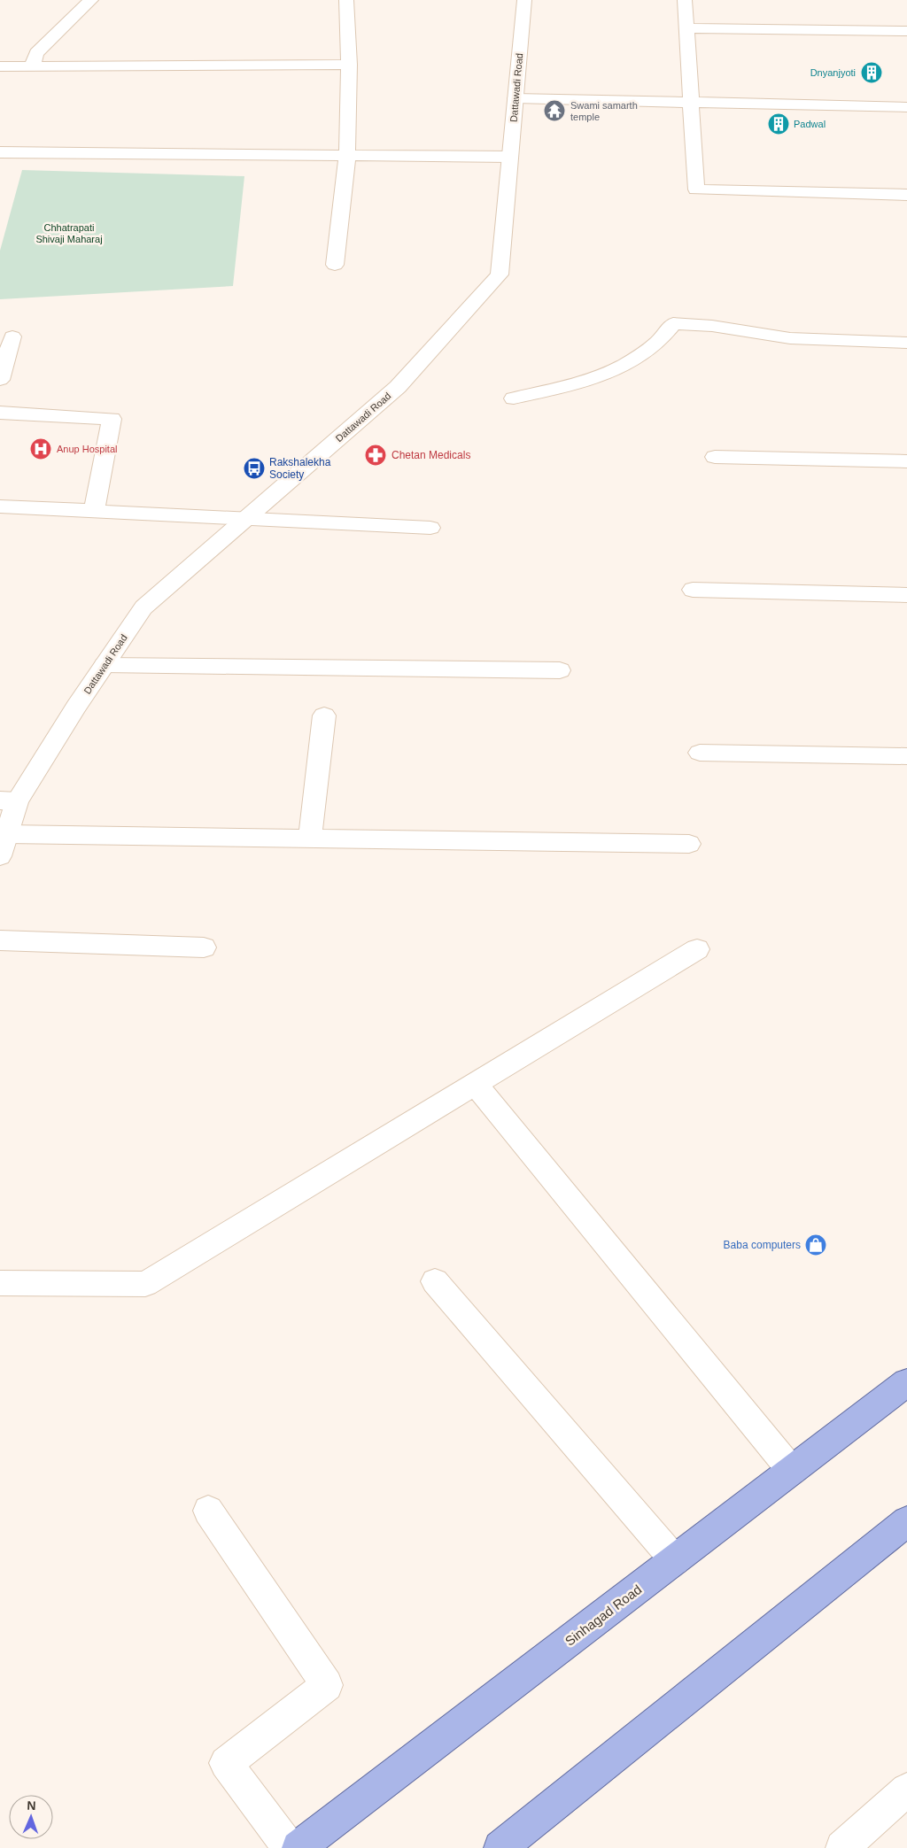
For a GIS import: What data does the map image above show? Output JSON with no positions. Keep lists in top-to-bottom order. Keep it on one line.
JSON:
{"streets":{"main road":["Sinhagad Road"],"street":["Dattawadi Road"]},"parks":["Chhatrapati Shivaji Maharaj"],"places":{"building":["Dnyanjyoti","Padwal"],"temple":["Swami samarth temple"],"hospital":["Anup Hospital"],"pharmacy":["Chetan Medicals"],"bus stop":["Rakshalekha Society"],"shop":["Baba computers"]},"north":"top"}
